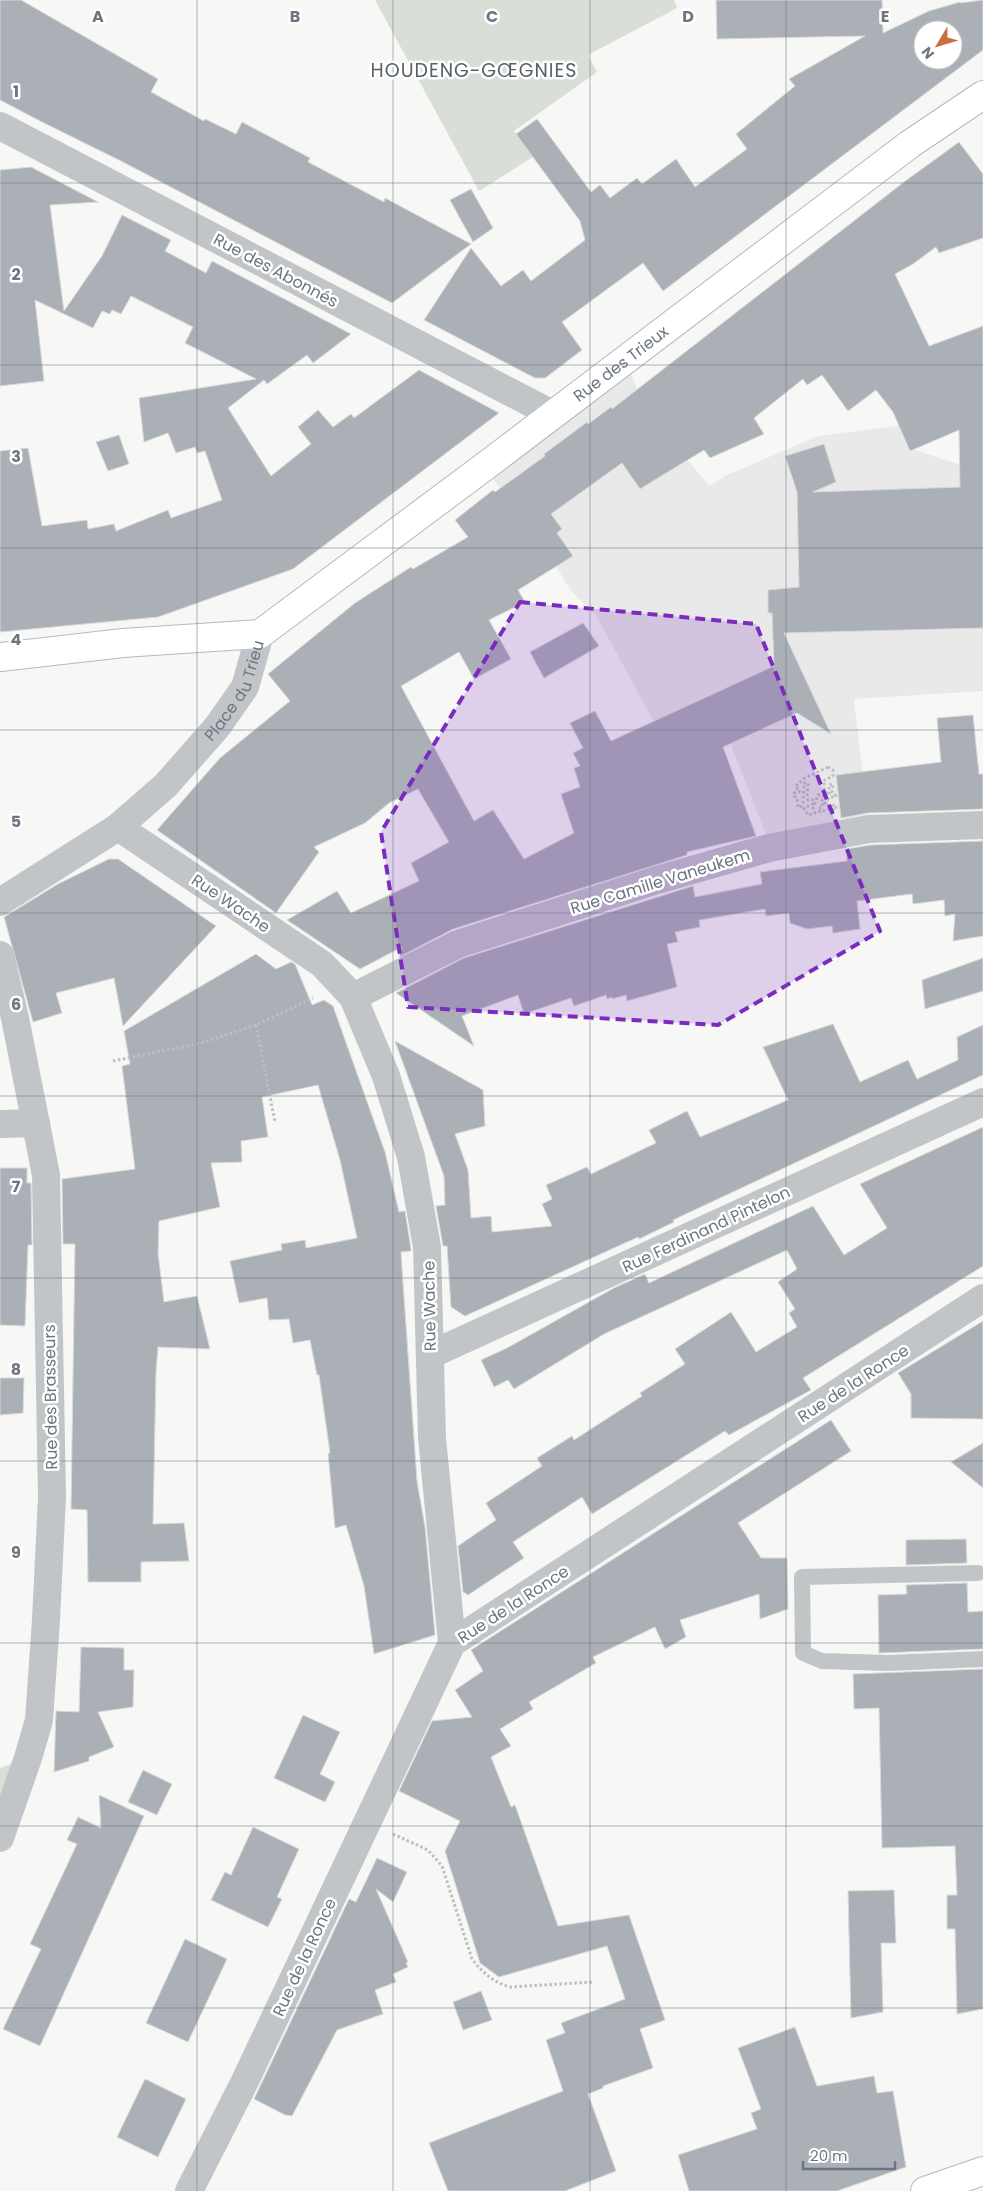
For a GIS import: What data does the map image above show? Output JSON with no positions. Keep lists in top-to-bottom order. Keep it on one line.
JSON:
{"streets":{"street":["Rue des Abonnés","Rue des Trieux","Place du Trieu","Rue Camille Vaneukem","Rue Wache","Rue Ferdinand Pintelon","Rue de la Ronce","Rue des Brasseurs"]},"crossings":[["Rue des Abonnés","Rue des Trieux"],["Rue des Trieux","Place du Trieu"],["Place du Trieu","Rue Wache"],["Rue Camille Vaneukem","Rue Wache"],["Rue Wache","Rue Ferdinand Pintelon"],["Rue Wache","Rue de la Ronce"]],"districts":["HOUDENG-GŒGNIES"],"scale_bar":"20 m","north":"bottom left","grid":{"columns":["A","B","C","D","E"],"rows":["1","2","3","4","5","6","7","8","9"]}}
